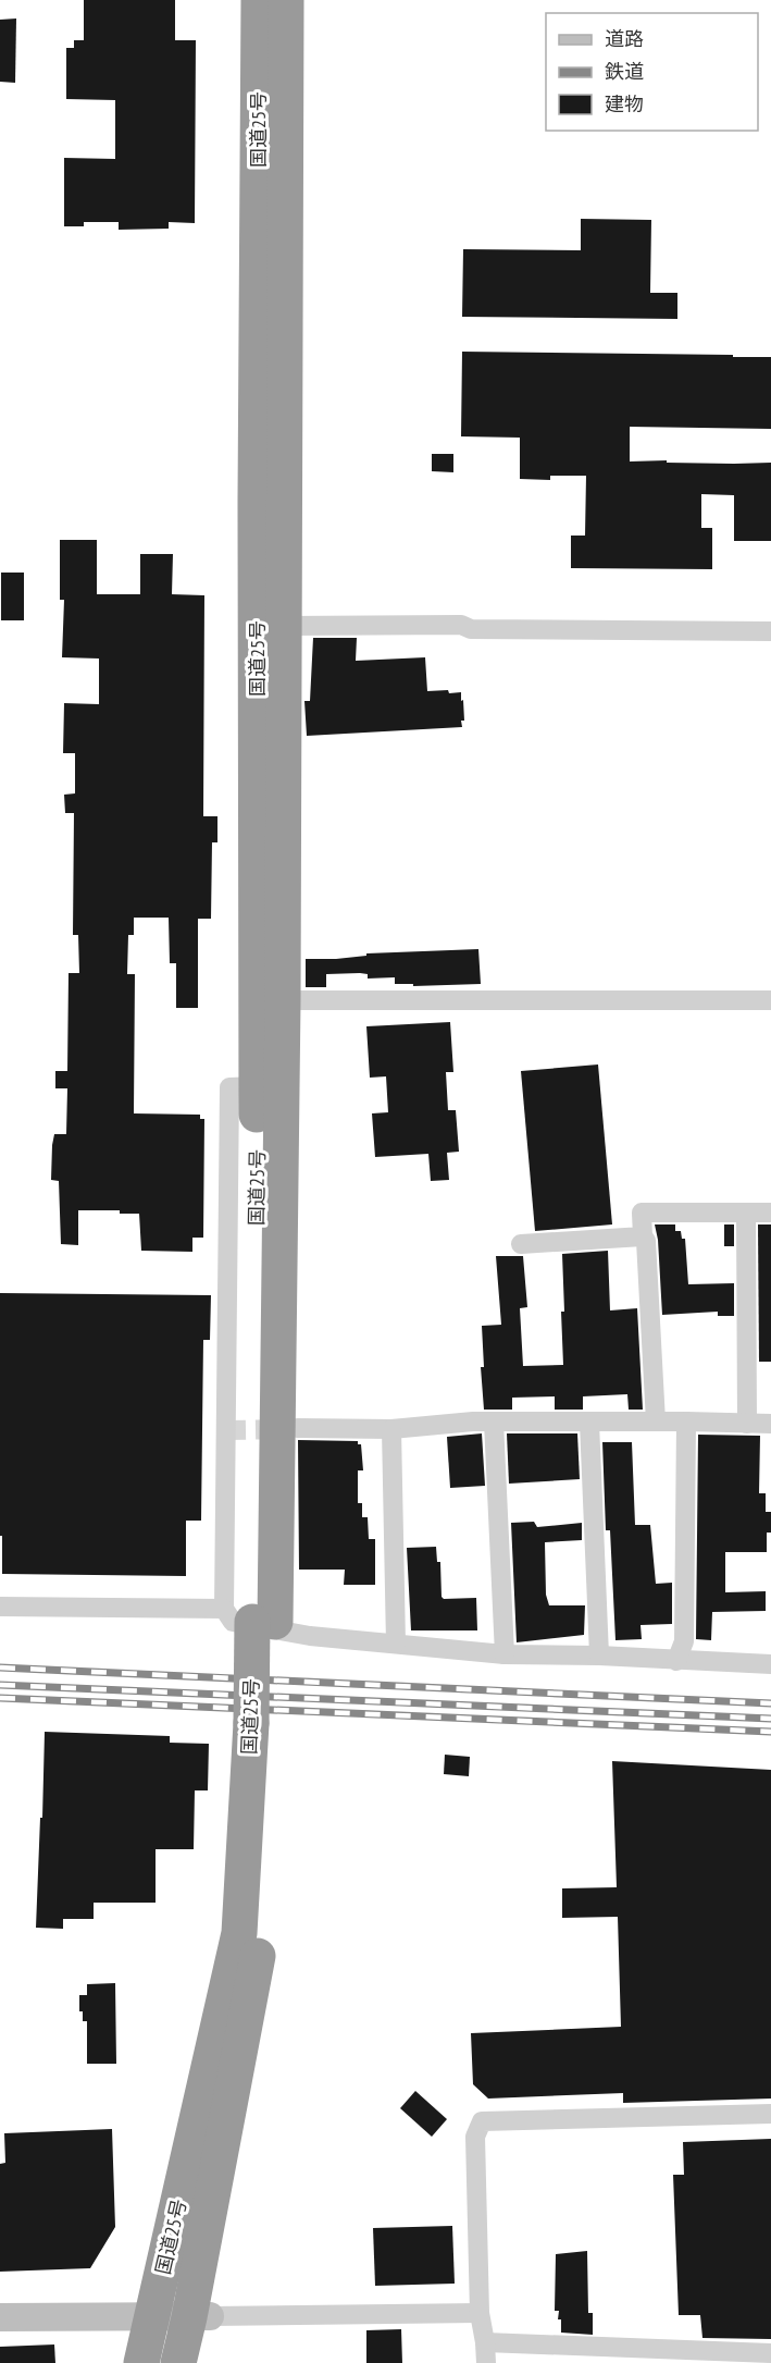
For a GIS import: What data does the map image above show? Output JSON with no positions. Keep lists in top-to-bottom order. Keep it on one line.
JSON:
{"streets":{"highway":["国道25号"]},"legend":["道路","鉄道","建物"]}
